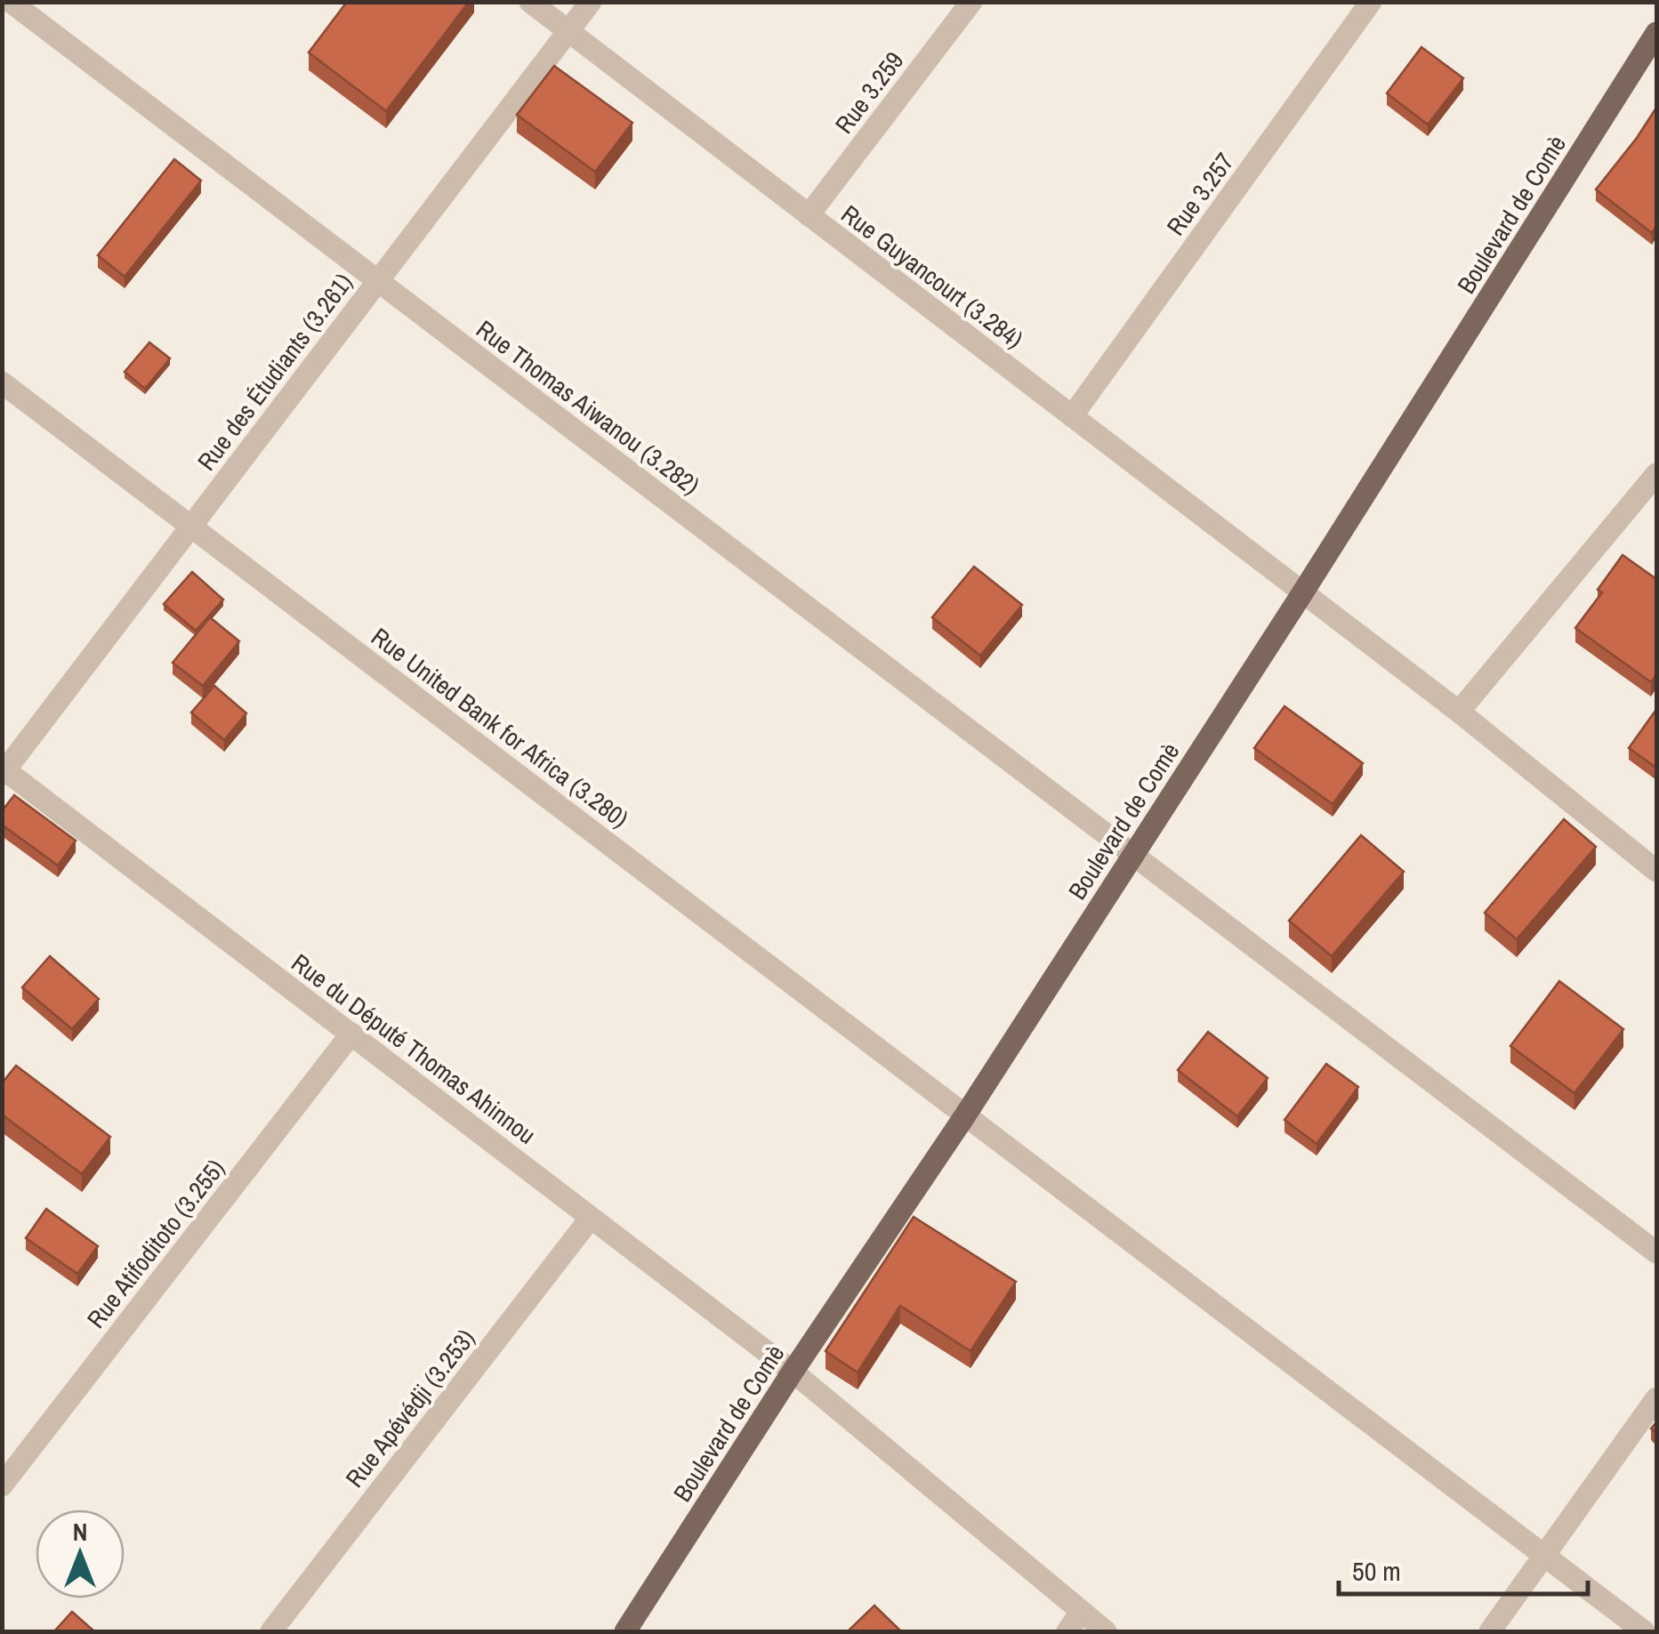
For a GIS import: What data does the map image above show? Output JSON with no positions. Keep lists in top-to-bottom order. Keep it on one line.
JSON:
{"streets":{"main road":["Boulevard de Comè"],"street":["Rue 3.259","Rue 3.257","Rue Guyancourt (3.284)","Rue des Étudiants (3.261)","Rue Thomas Aiwanou (3.282)","Rue United Bank for Africa (3.280)","Rue du Député Thomas Ahinnou","Rue Atifoditoto (3.255)","Rue Apévédji (3.253)"]},"crossings":[["Rue 3.259","Rue Guyancourt (3.284)"],["Rue 3.257","Rue Guyancourt (3.284)"],["Boulevard de Comè","Rue Guyancourt (3.284)"],["Boulevard de Comè","Rue Thomas Aiwanou (3.282)"],["Boulevard de Comè","Rue United Bank for Africa (3.280)"],["Boulevard de Comè","Rue du Député Thomas Ahinnou"],["Rue Guyancourt (3.284)","Rue des Étudiants (3.261)"],["Rue des Étudiants (3.261)","Rue Thomas Aiwanou (3.282)"],["Rue des Étudiants (3.261)","Rue United Bank for Africa (3.280)"],["Rue des Étudiants (3.261)","Rue du Député Thomas Ahinnou"],["Rue du Député Thomas Ahinnou","Rue Atifoditoto (3.255)"],["Rue du Député Thomas Ahinnou","Rue Apévédji (3.253)"]],"scale_bar":"50 m","north":"top"}
